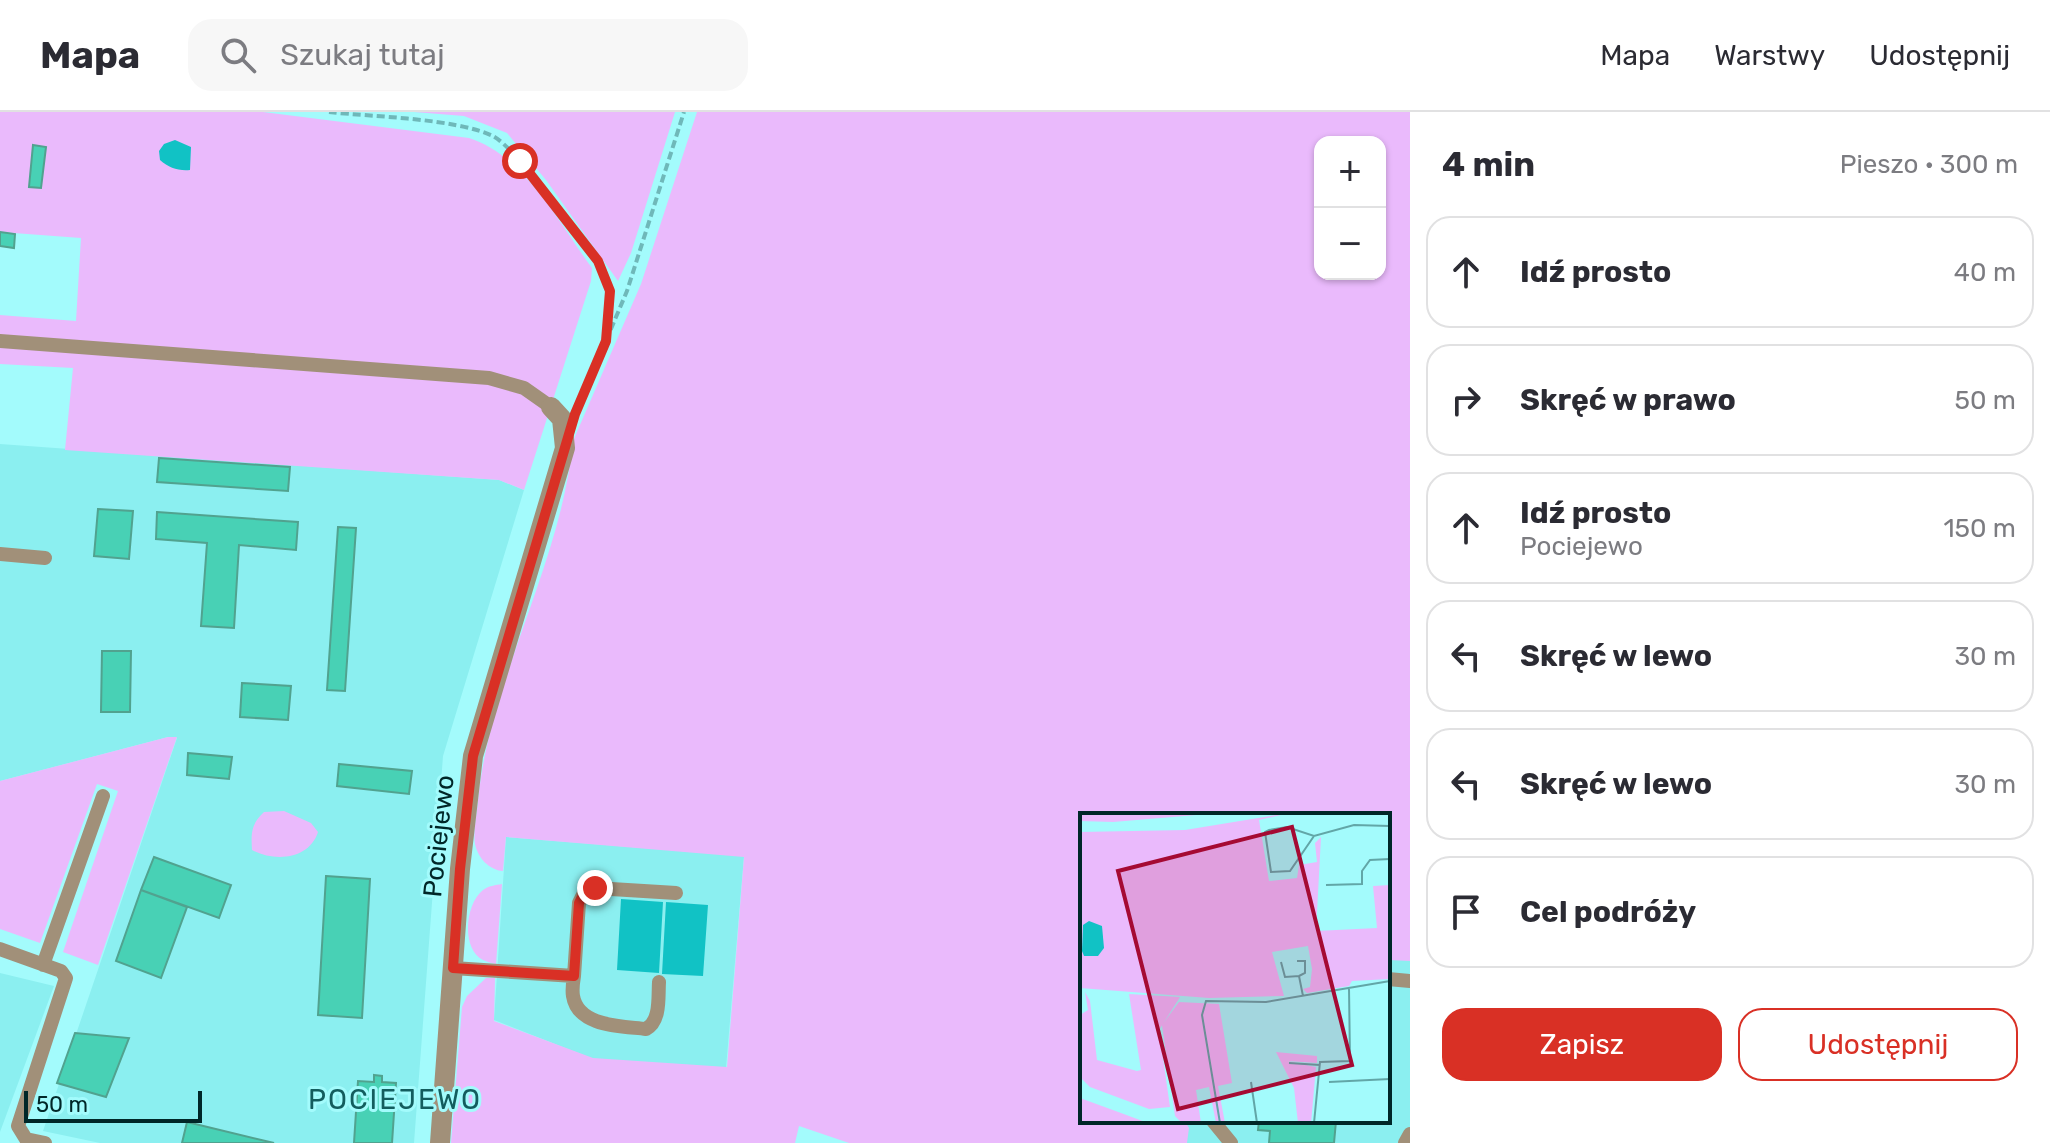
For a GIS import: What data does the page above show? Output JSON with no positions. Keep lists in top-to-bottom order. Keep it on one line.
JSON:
{"streets":{"street":["Pociejewo"]},"districts":["POCIEJEWO"],"scale_bar":"50 m","page":{"header":"Mapa","search":"Szukaj tutaj","nav":["Mapa","Warstwy","Udostępnij"],"heading":["4 min","Pieszo · 300 m"],"map_buttons":["+","−"],"list":[["Idź prosto","40 m"],["Skręć w prawo","50 m"],["Idź prosto","Pociejewo","150 m"],["Skręć w lewo","30 m"],["Skręć w lewo","30 m"],"Cel podróży"],"buttons":["Zapisz","Udostępnij"],"scale":"50 m"}}
